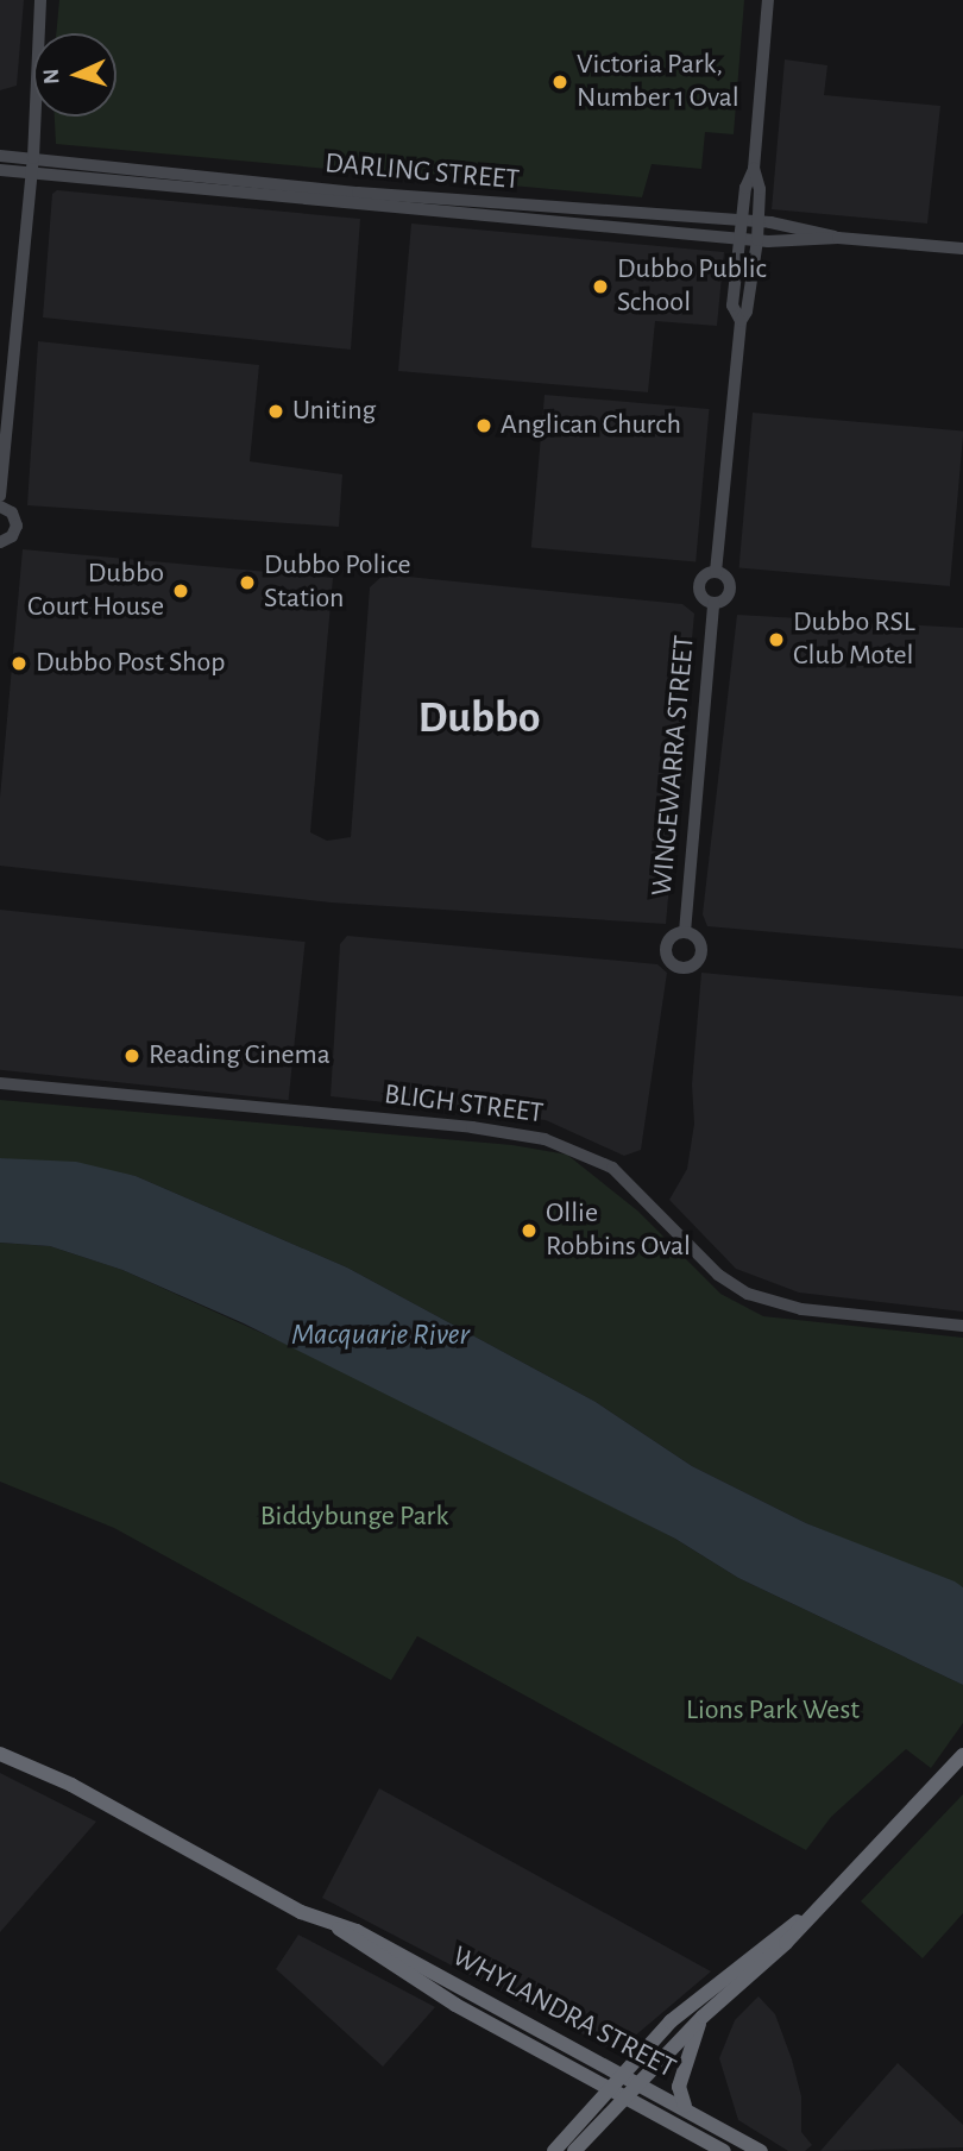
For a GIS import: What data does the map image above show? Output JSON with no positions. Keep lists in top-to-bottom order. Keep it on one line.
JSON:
{"streets":{"highway":["WHYLANDRA STREET"],"street":["DARLING STREET","WINGEWARRA STREET","BLIGH STREET"]},"districts":["Dubbo"],"water":["Macquarie River"],"parks":["Biddybunge Park","Lions Park West"],"places":["Victoria Park, Number 1 Oval","Dubbo Public School","Uniting","Anglican Church","Dubbo Police Station","Dubbo Court House","Dubbo RSL Club Motel","Dubbo Post Shop","Reading Cinema","Ollie Robbins Oval"],"north":"left"}
